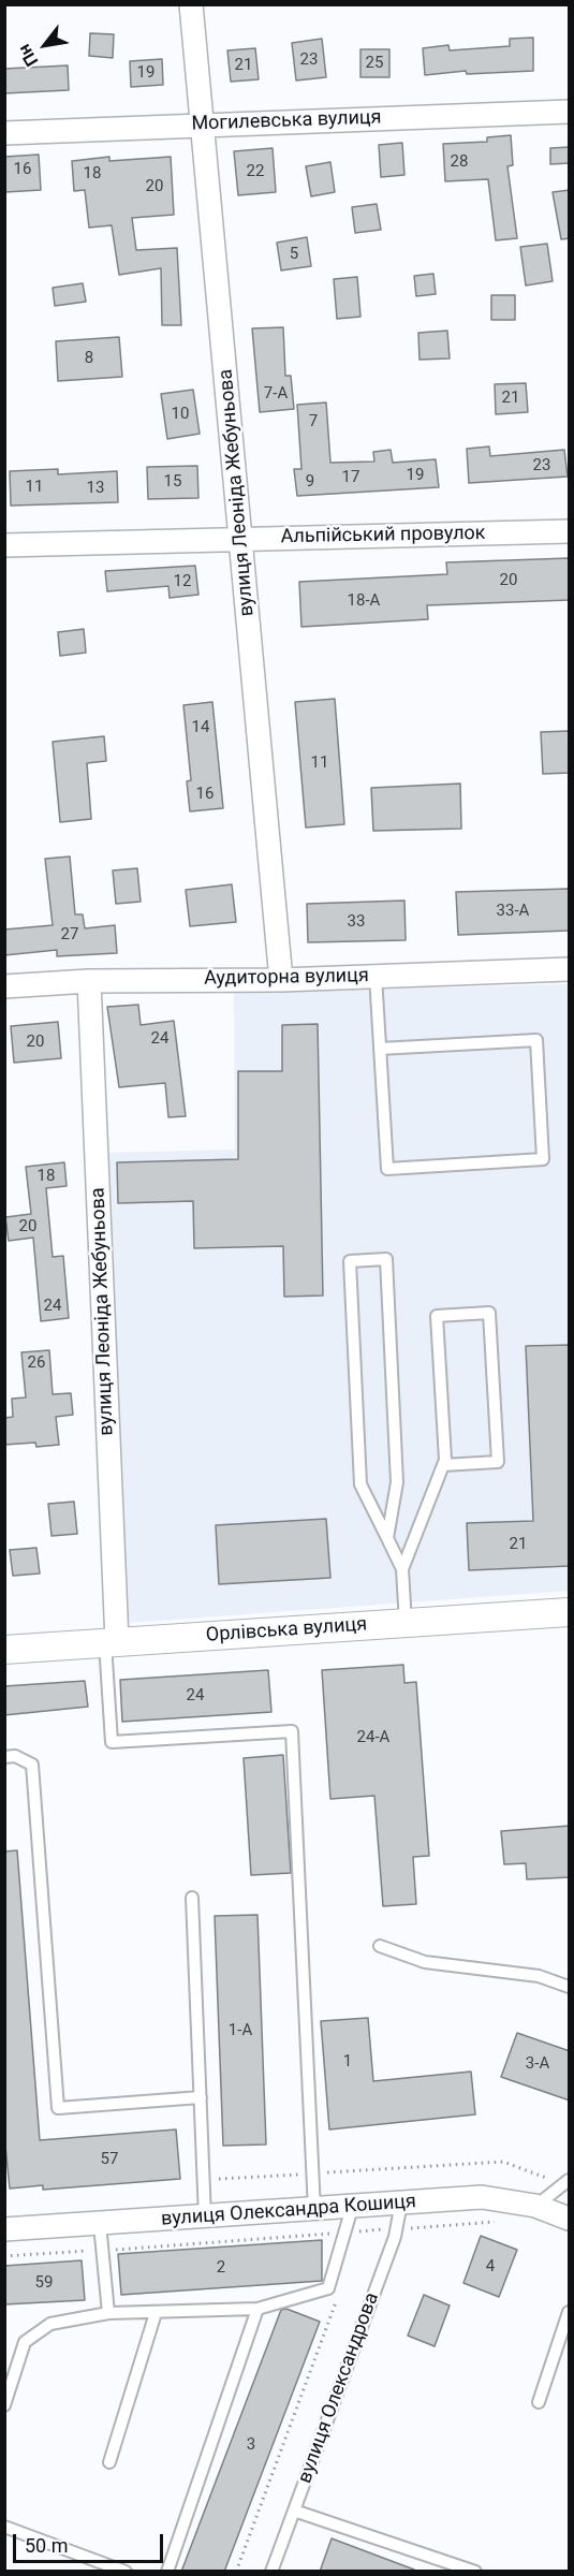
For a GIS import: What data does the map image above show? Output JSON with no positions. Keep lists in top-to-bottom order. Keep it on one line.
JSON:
{"streets":{"street":["Могилевська вулиця","вулиця Леоніда Жебуньова","Альпійський провулок","Аудиторна вулиця","Орлівська вулиця","вулиця Олександра Кошиця"],"lane":["вулиця Олександрова"]},"crossings":[["Могилевська вулиця","вулиця Леоніда Жебуньова"],["вулиця Леоніда Жебуньова","Альпійський провулок"],["вулиця Леоніда Жебуньова","Аудиторна вулиця"],["вулиця Леоніда Жебуньова","Орлівська вулиця"],["вулиця Олександра Кошиця","вулиця Олександрова"]],"house_numbers":["23","25","21","19","28","16","22","18","20","5","8","7-А","21","10","7","23","19","17","15","9","11","13","20","12","18-А","14","11","16","33-А","33","27","24","20","18","20","24","26","21","24","24-А","1-А","1","3-А","57","4","2","59","3"],"scale_bar":"50 m","north":"bottom left"}
